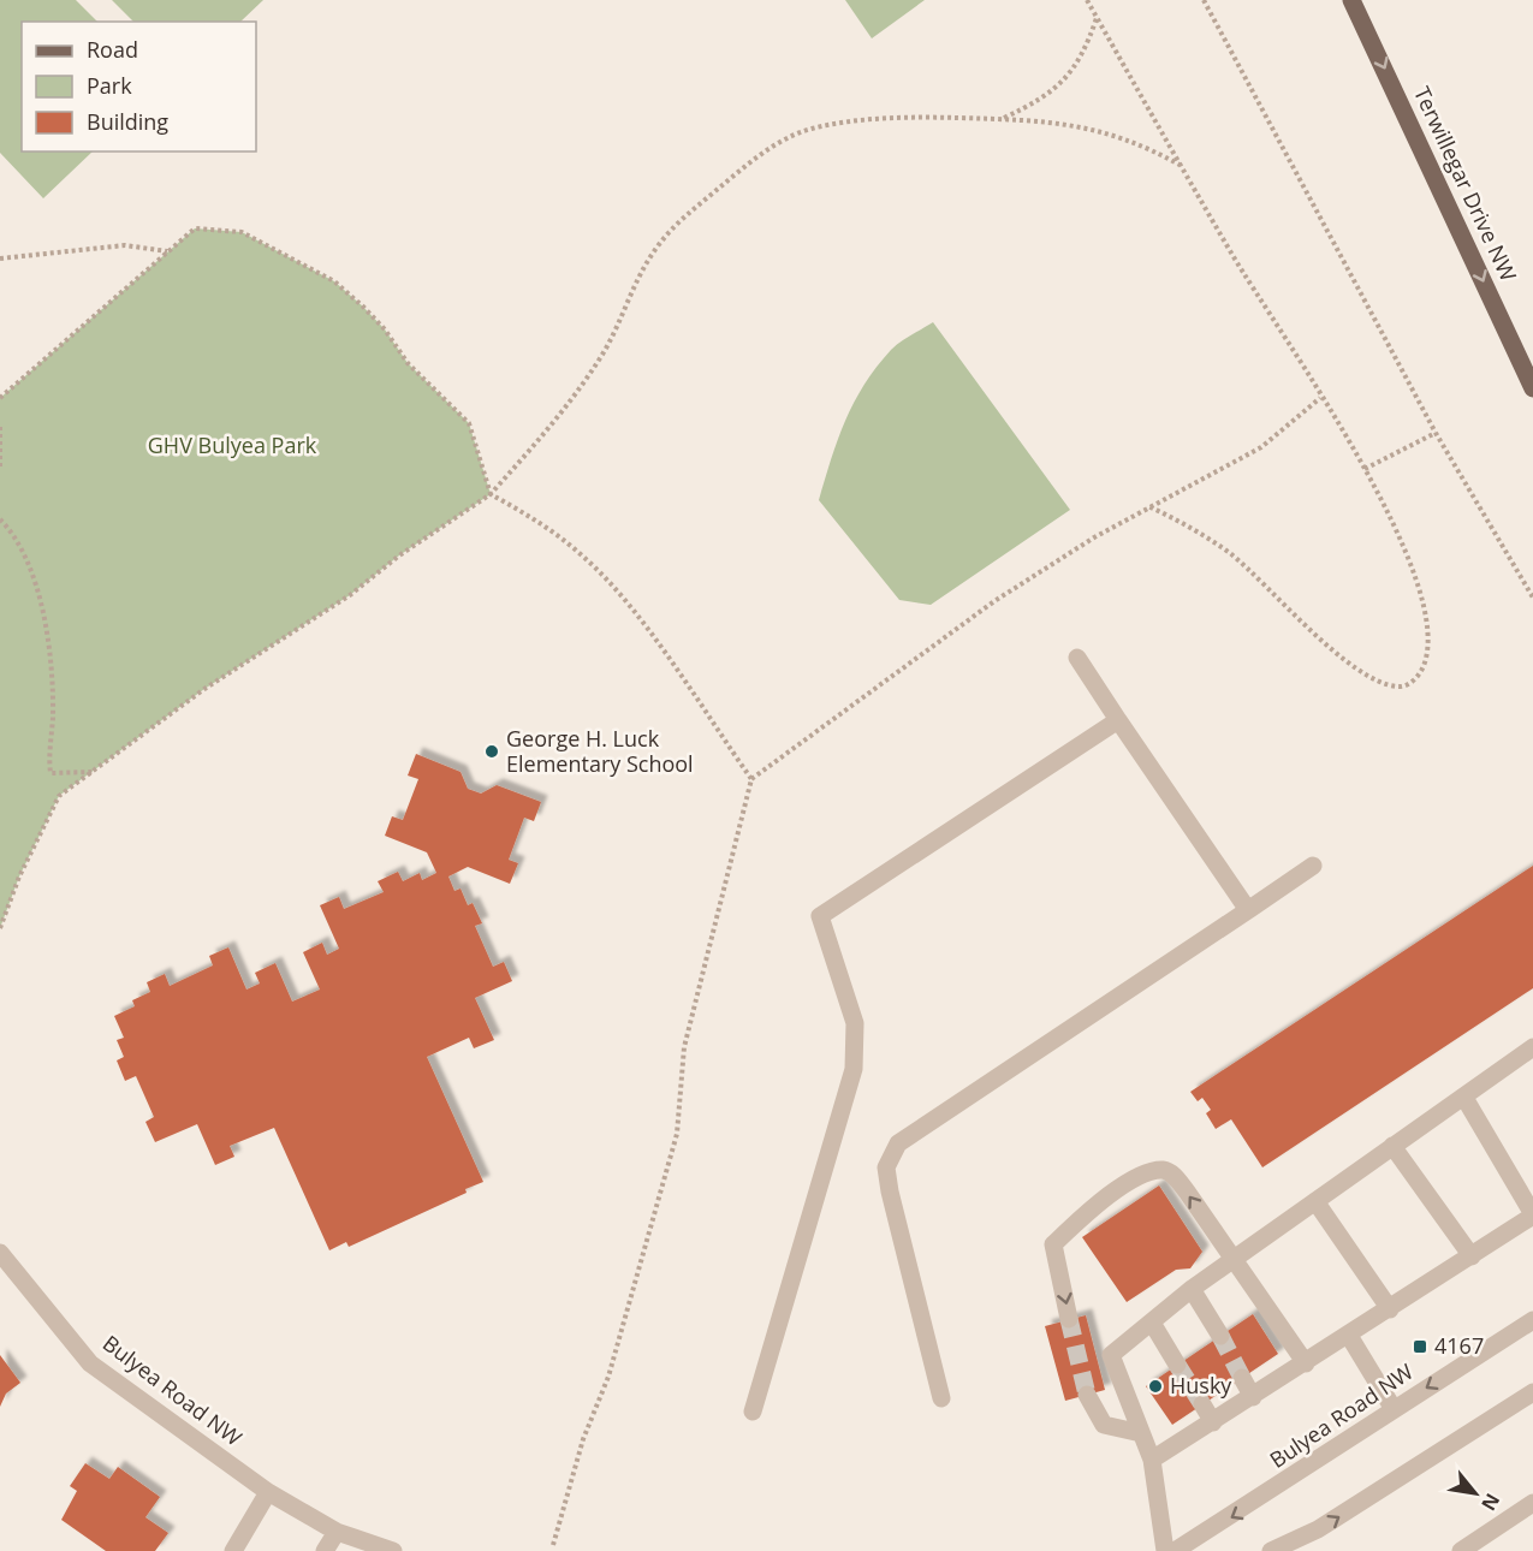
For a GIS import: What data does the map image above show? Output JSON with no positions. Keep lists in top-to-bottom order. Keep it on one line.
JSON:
{"streets":{"main road":["Terwillegar Drive NW"],"street":["Bulyea Road NW"]},"one_way":["Terwillegar Drive NW"],"parks":["GHV Bulyea Park"],"places":{"other":["George H. Luck Elementary School","Husky"],"transit":["4167"]},"legend":["Road","Park","Building"],"north":"bottom right"}
